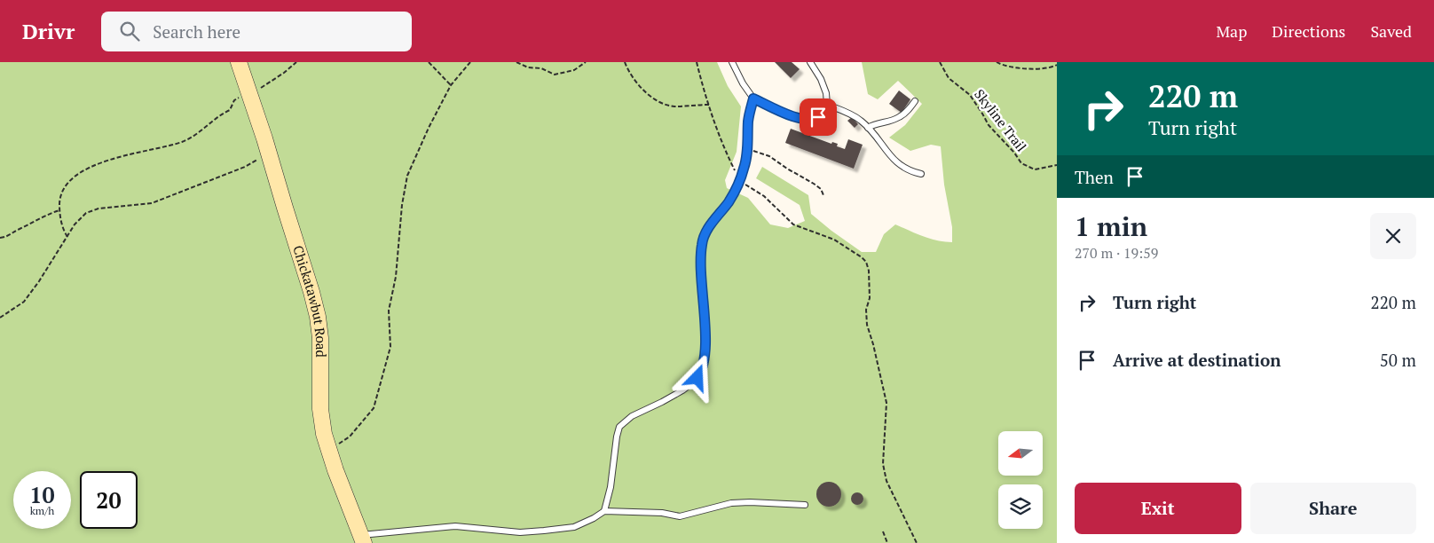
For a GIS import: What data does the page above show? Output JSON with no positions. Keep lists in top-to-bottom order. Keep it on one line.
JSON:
{"streets":{"main road":["Chickatawbut Road"],"path":["Skyline Trail"]},"north":"left","page":{"header":"Drivr","search":"Search here","nav":["Map","Directions","Saved"],"turn":["220 m","Turn right"],"then":"Then","heading":["1 min","270 m · 19:59"],"list":[{"name":"Turn right","value":"220 m"},{"name":"Arrive at destination","value":"50 m"}],"speed":"10 km/h","limit":"20","buttons":["Exit","Share"]}}
